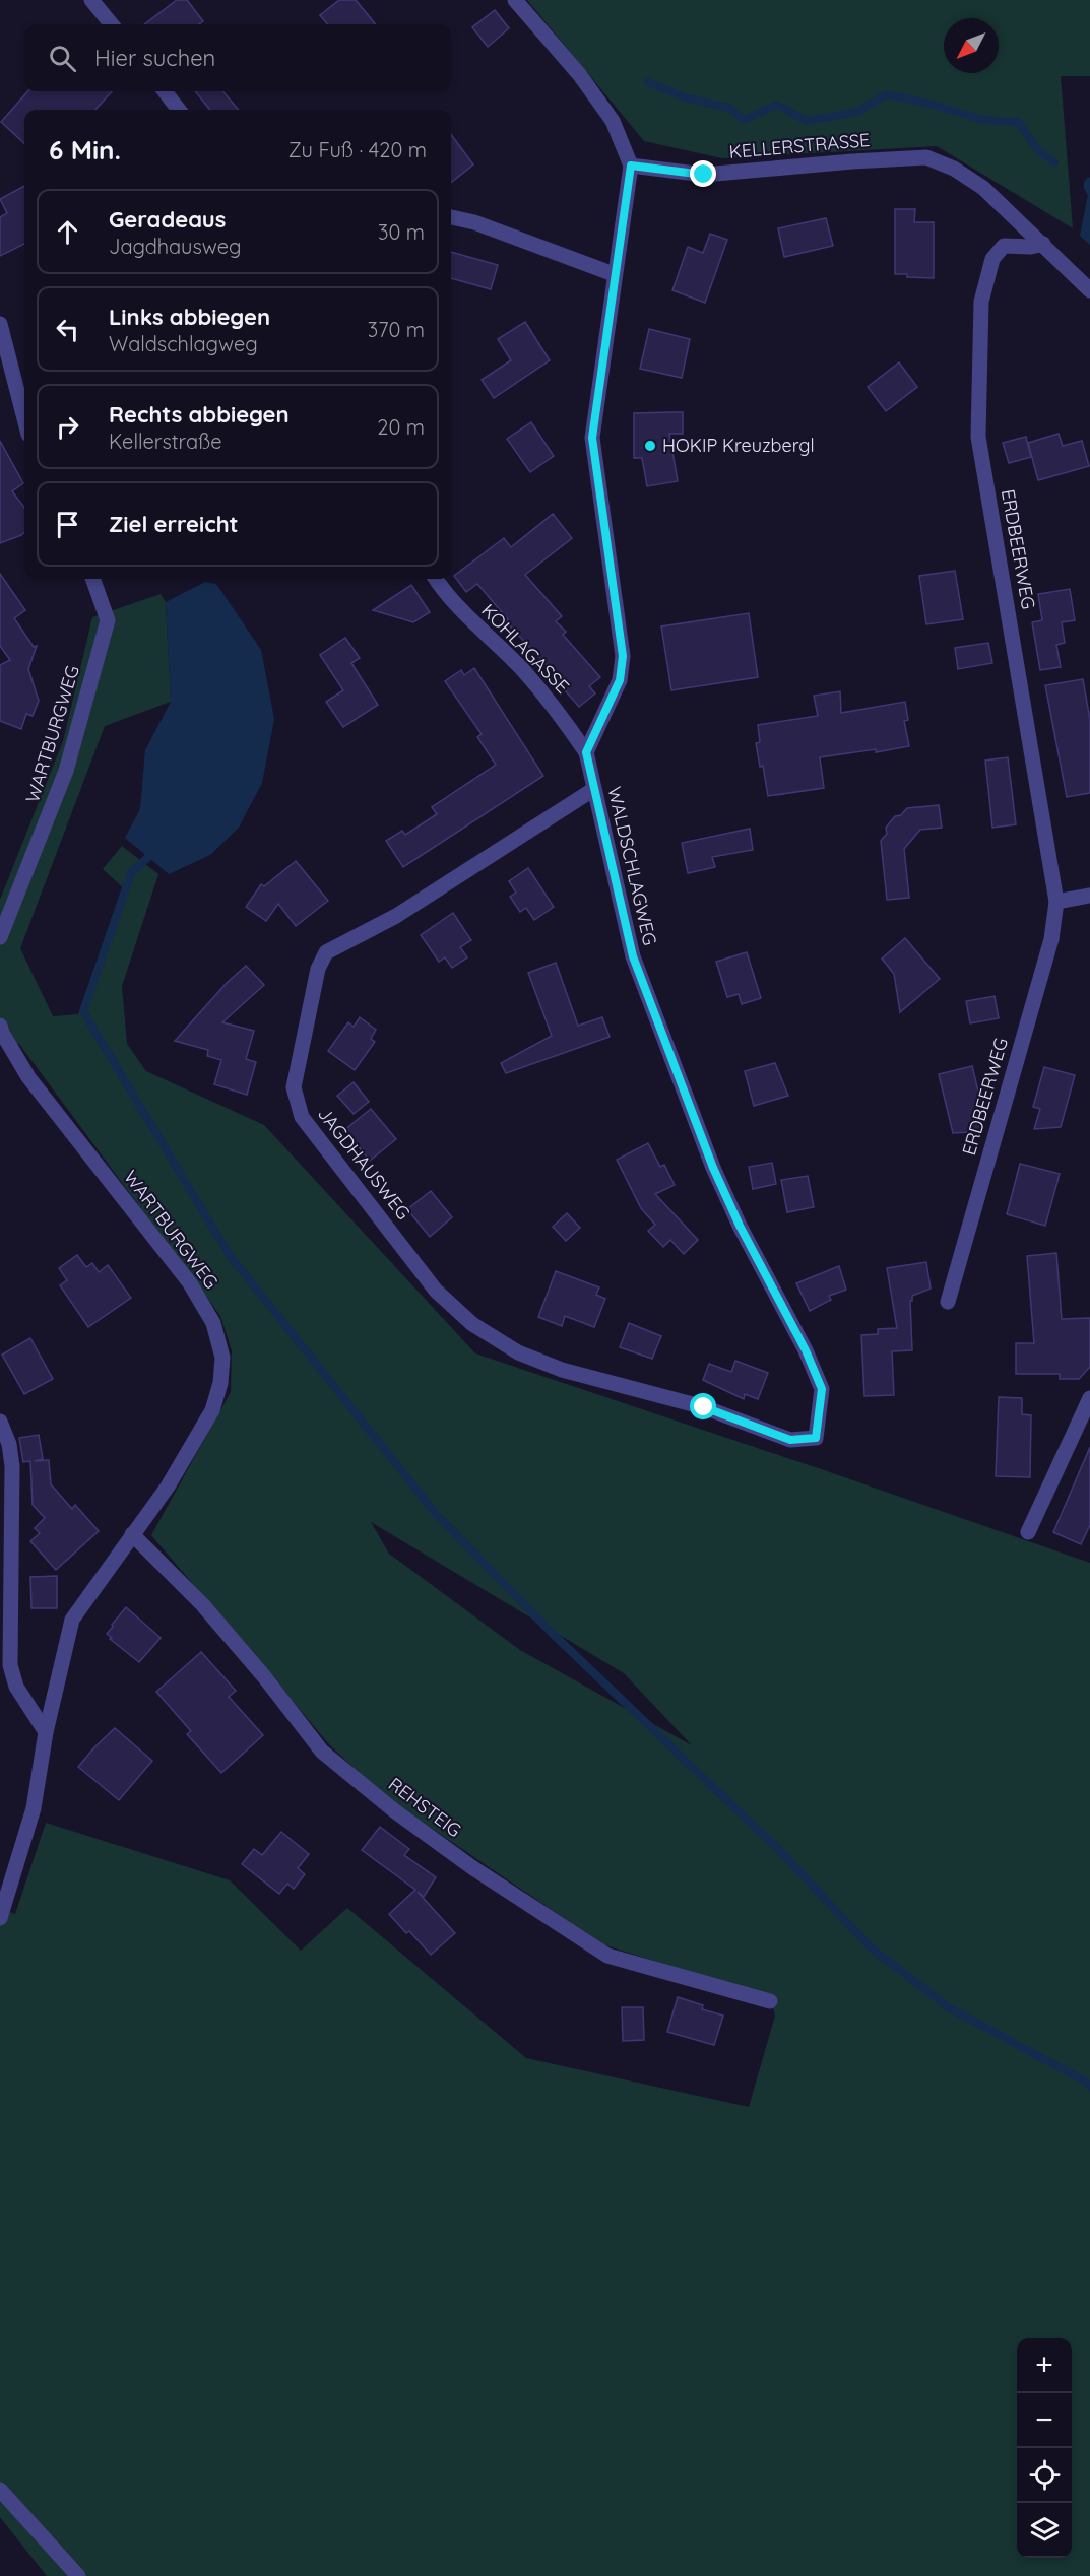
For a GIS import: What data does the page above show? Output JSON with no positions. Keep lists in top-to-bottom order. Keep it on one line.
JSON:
{"streets":{"street":["KELLERSTRASSE","ERDBEERWEG","KOHLAGASSE","WARTBURGWEG","WALDSCHLAGWEG","JAGDHAUSWEG","REHSTEIG"]},"crossings":[["KELLERSTRASSE","ERDBEERWEG"],["KOHLAGASSE","WALDSCHLAGWEG"],["WARTBURGWEG","REHSTEIG"],["WALDSCHLAGWEG","JAGDHAUSWEG"]],"places":["HOKIP Kreuzbergl"],"north":"bottom left","page":{"search":"Hier suchen","heading":["6 Min.","Zu Fuß · 420 m"],"list":[["Geradeaus","Jagdhausweg","30 m"],["Links abbiegen","Waldschlagweg","370 m"],["Rechts abbiegen","Kellerstraße","20 m"],"Ziel erreicht"],"map_buttons":["+","−"]}}
